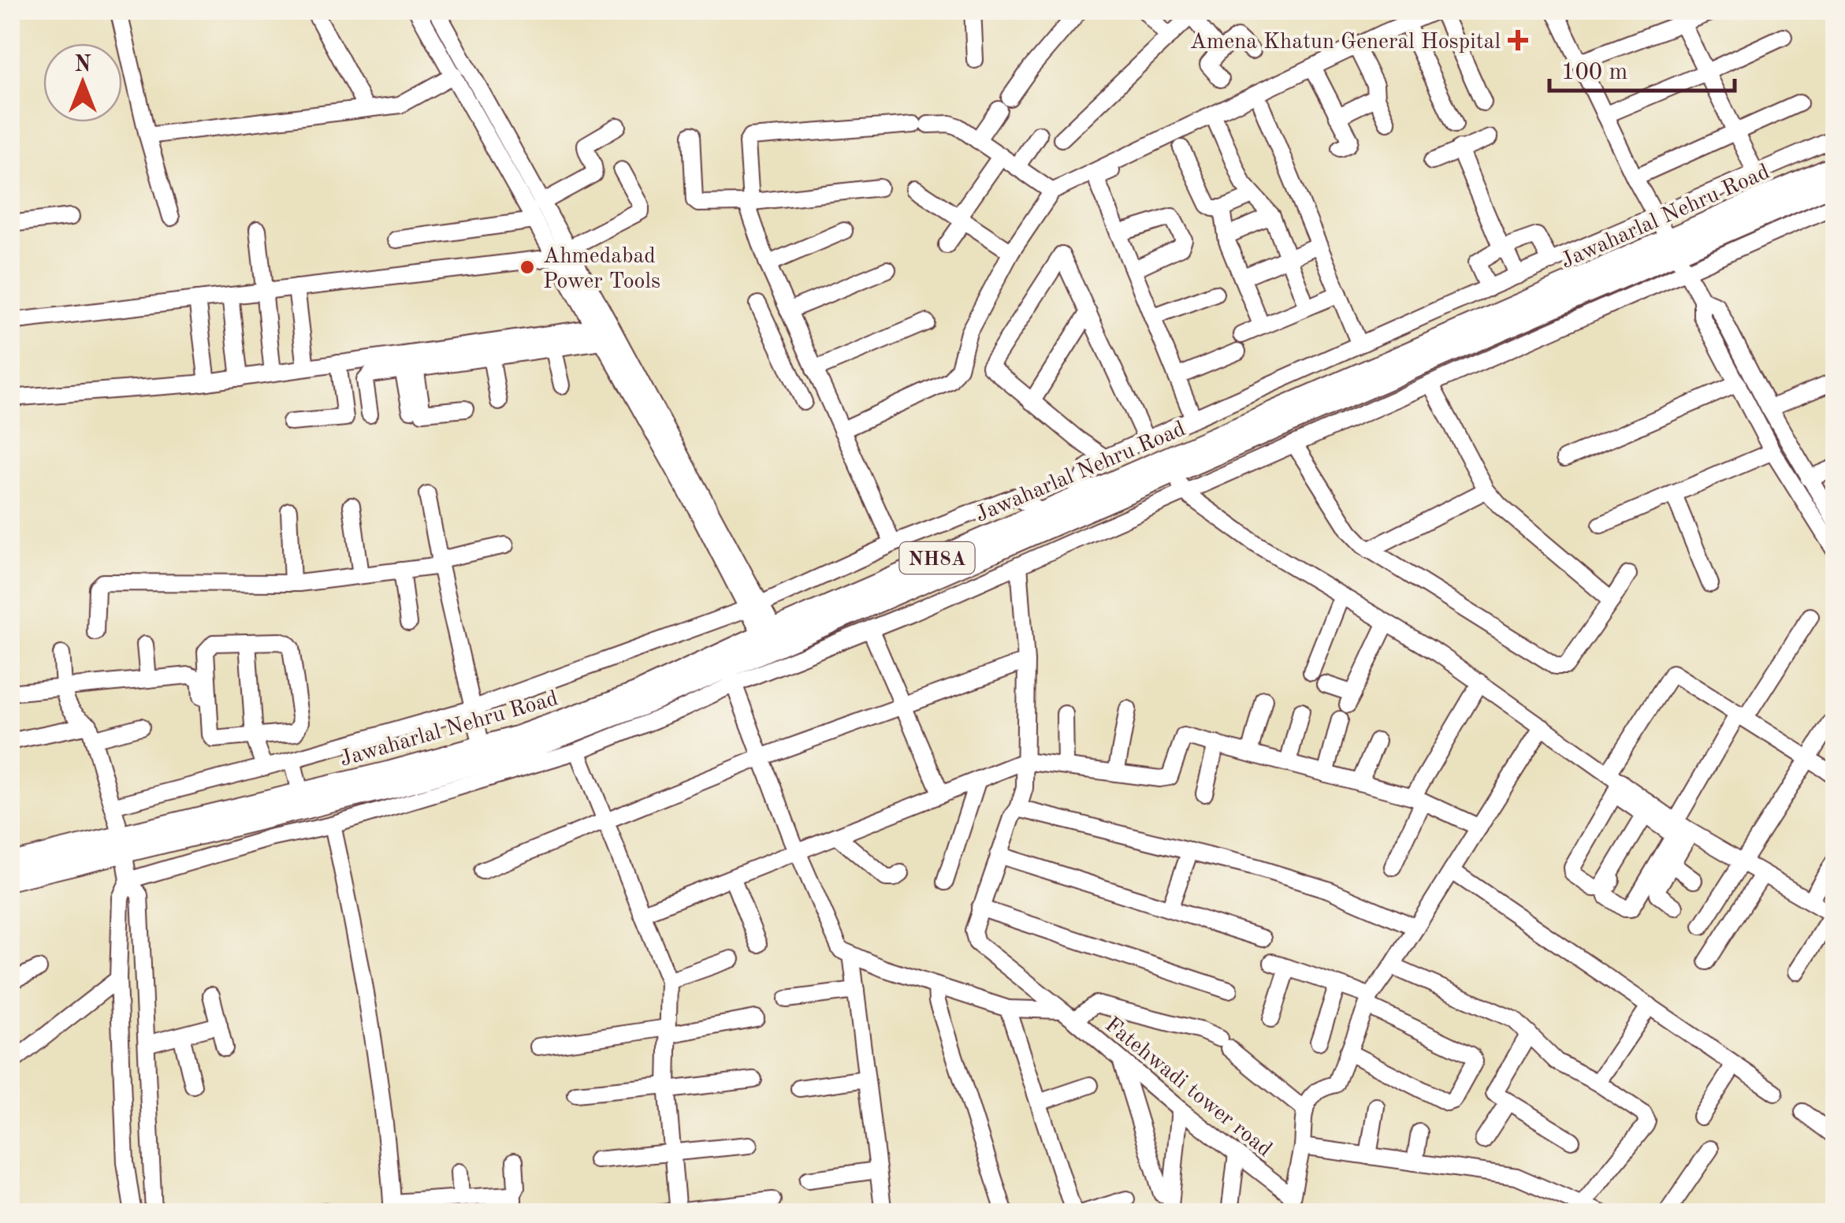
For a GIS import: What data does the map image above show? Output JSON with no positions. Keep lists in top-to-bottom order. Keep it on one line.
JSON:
{"streets":{"main road":["Jawaharlal Nehru Road","NH8A"],"street":["Fatehwadi tower road"]},"places":{"health":["Amena Khatun General Hospital"],"other":["Ahmedabad Power Tools"]},"scale_bar":"100 m","north":"top"}
